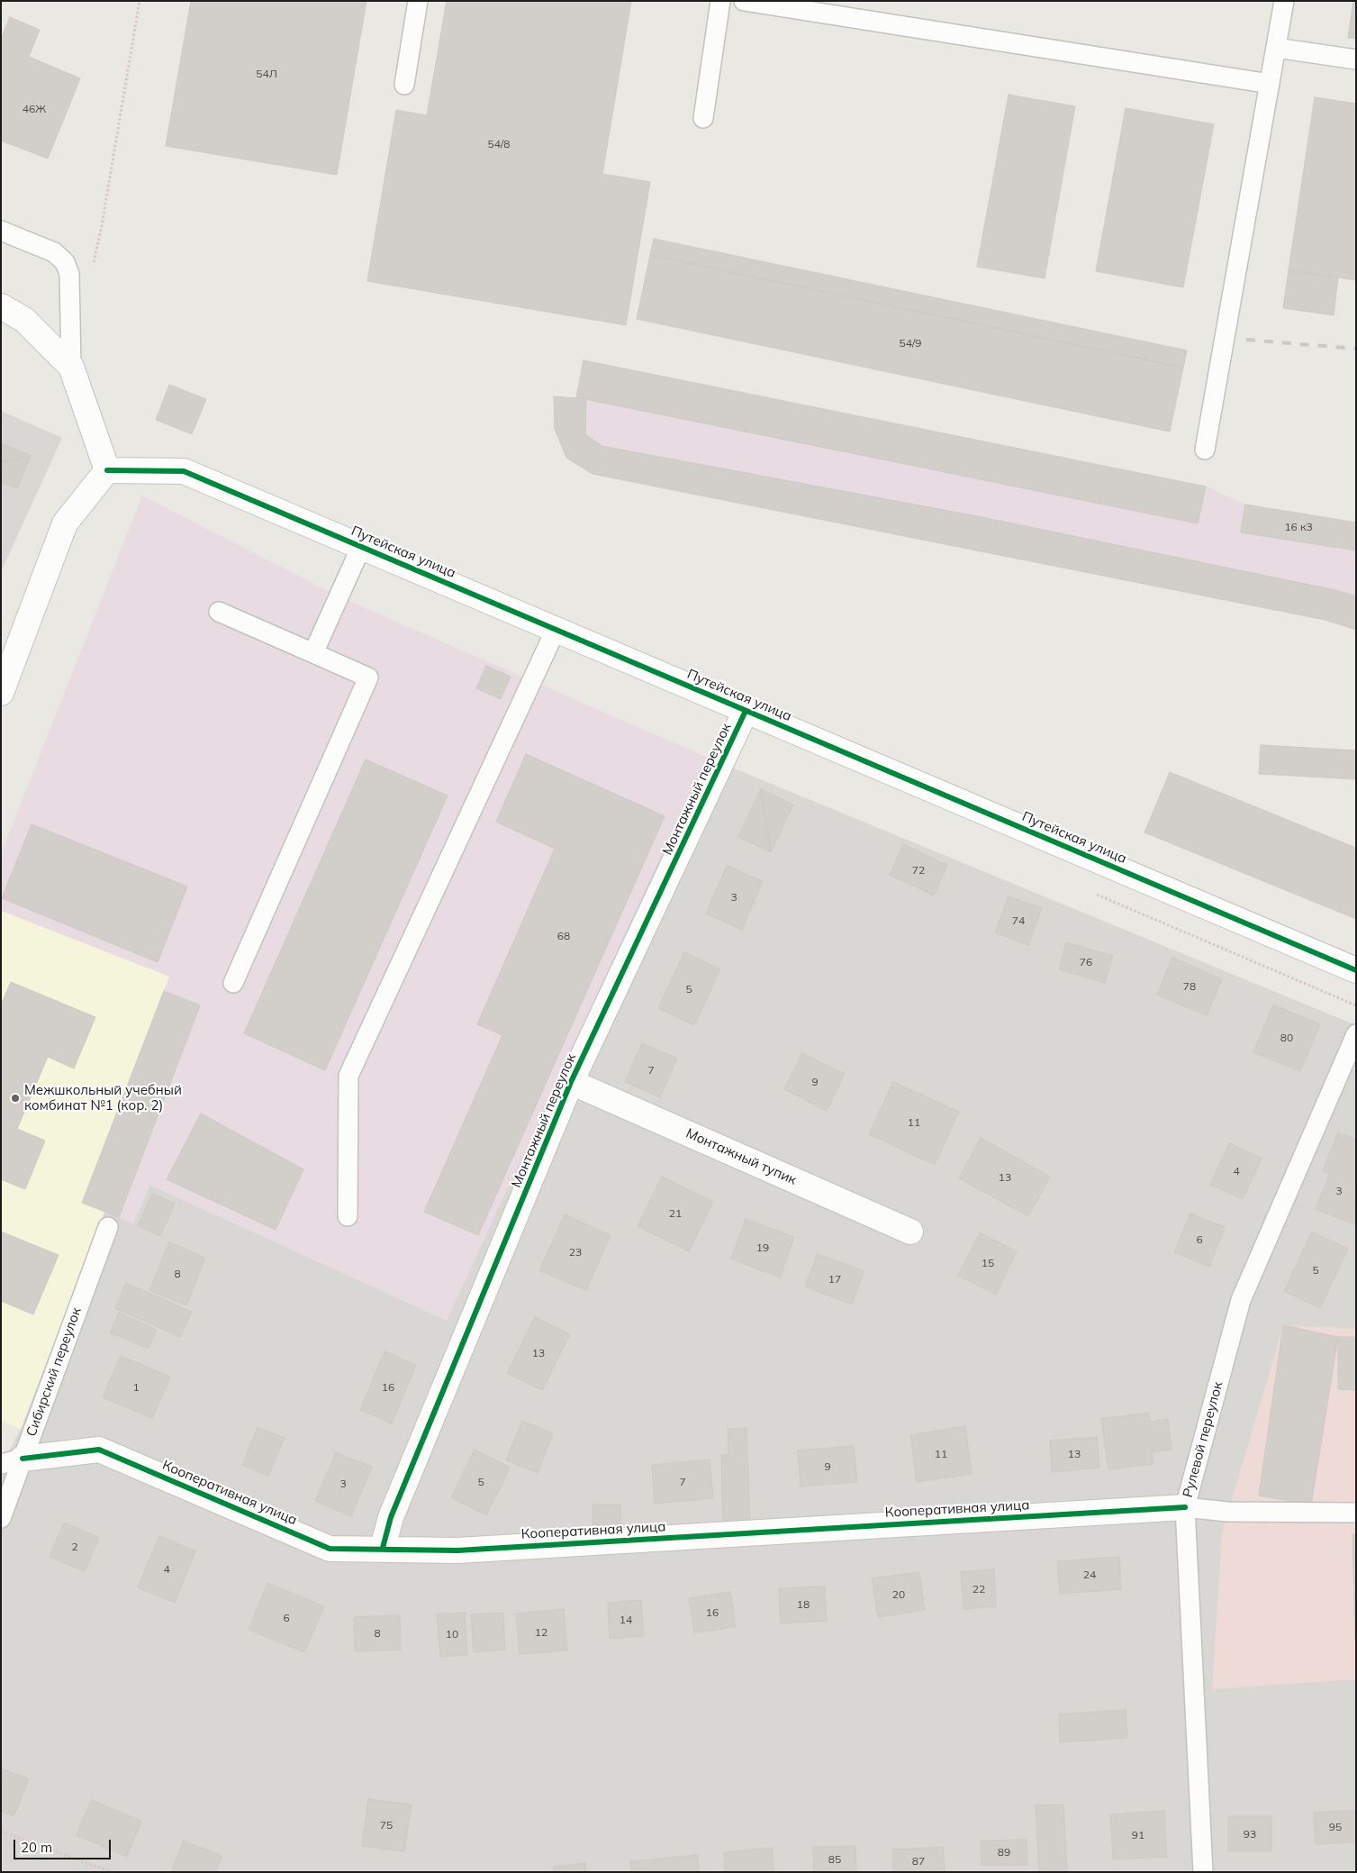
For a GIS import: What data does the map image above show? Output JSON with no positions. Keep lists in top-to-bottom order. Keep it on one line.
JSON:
{"streets":{"street":["Путейская улица","Монтажный переулок","Монтажный тупик","Кооперативная улица"],"lane":["Сибирский переулок","Рулевой переулок"]},"crossings":[["Путейская улица","Монтажный переулок"],["Монтажный переулок","Монтажный тупик"],["Монтажный переулок","Кооперативная улица"],["Сибирский переулок","Кооперативная улица"],["Рулевой переулок","Кооперативная улица"]],"places":["Межшкольный учебный комбинат №1 (кор. 2)"],"house_numbers":["54Л","46Ж","54/8","54/9","16 к3","72","3","74","68","76","78","5","80","7","9","11","4","13","3","21","6","19","23","15","5","8","17","13","1","16","11","13","9","5","7","3","2","4","24","22","20","18","16","6","14","12","8","10","75","95","93","91","89","85","87"],"scale_bar":"20 m"}
